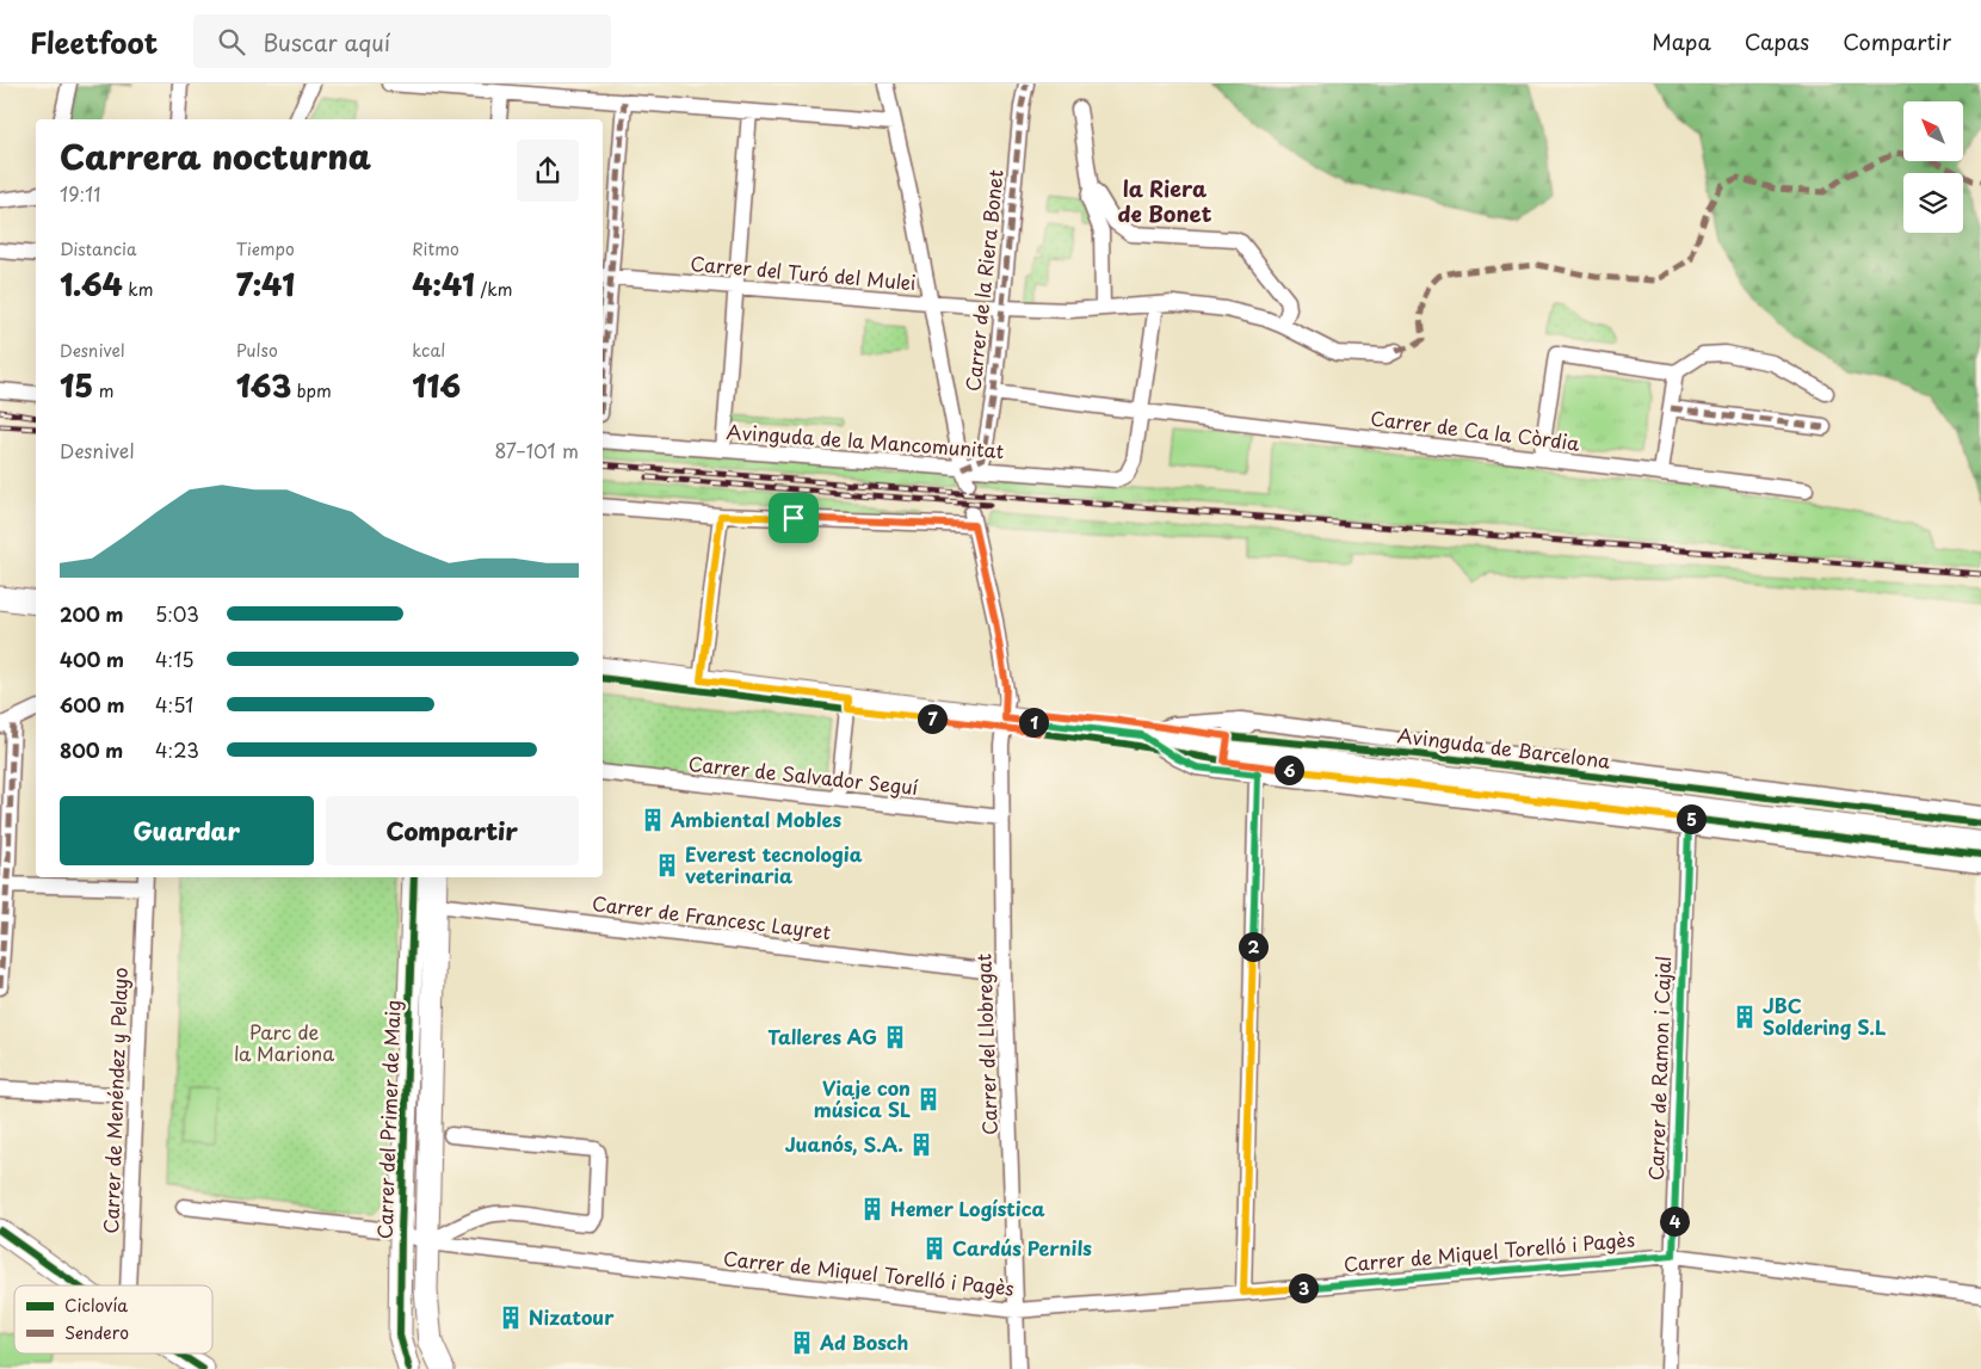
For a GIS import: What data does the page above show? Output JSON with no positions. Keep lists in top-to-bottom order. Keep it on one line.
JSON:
{"streets":{"main road":["Avinguda de Barcelona"],"street":["Carrer del Turó del Mulei","Carrer de la Riera Bonet","Carrer de Ca la Còrdia","Avinguda de la Mancomunitat","Carrer de Salvador Seguí","Carrer de Francesc Layret","Carrer del Llobregat","Carrer de Ramon i Cajal","Carrer de Menéndez y Pelayo","Carrer del Primer de Maig","Carrer de Miquel Torelló i Pagès"]},"crossings":[["Carrer del Turó del Mulei","Carrer de la Riera Bonet"],["Carrer de la Riera Bonet","Carrer de Ca la Còrdia"],["Carrer de la Riera Bonet","Avinguda de la Mancomunitat"],["Carrer de Ca la Còrdia","Avinguda de la Mancomunitat"],["Avinguda de Barcelona","Carrer del Llobregat"],["Avinguda de Barcelona","Carrer de Ramon i Cajal"],["Carrer de Salvador Seguí","Carrer del Llobregat"],["Carrer de Francesc Layret","Carrer del Llobregat"],["Carrer de Francesc Layret","Carrer del Primer de Maig"],["Carrer del Llobregat","Carrer de Miquel Torelló i Pagès"],["Carrer de Ramon i Cajal","Carrer de Miquel Torelló i Pagès"],["Carrer del Primer de Maig","Carrer de Miquel Torelló i Pagès"]],"districts":["la Riera de Bonet"],"parks":["Parc de la Mariona"],"places":{"building":["Ambiental Mobles","Everest tecnologia veterinaria","JBC Soldering S.L","Talleres AG","Viaje con música SL","Juanós, S.A.","Hemer Logística","Cardús Pernils","Nizatour","Ad Bosch"]},"legend":["Ciclovía","Sendero"],"north":"top left","page":{"header":"Fleetfoot","search":"Buscar aquí","nav":["Mapa","Capas","Compartir"],"heading":["Carrera nocturna","19:11"],"stats":[["Distancia","1.64 km"],["Tiempo","7:41"],["Ritmo","4:41 /km"],["Desnivel","15 m"],["Pulso","163 bpm"],["kcal","116"]],"chart":["Desnivel","87–101 m"],"list":[{"name":"200 m","note":"5:03"},{"name":"400 m","note":"4:15"},{"name":"600 m","note":"4:51"},{"name":"800 m","note":"4:23"}],"pins":["7","1","6","5","2","4","3"],"buttons":["Guardar","Compartir"]}}
